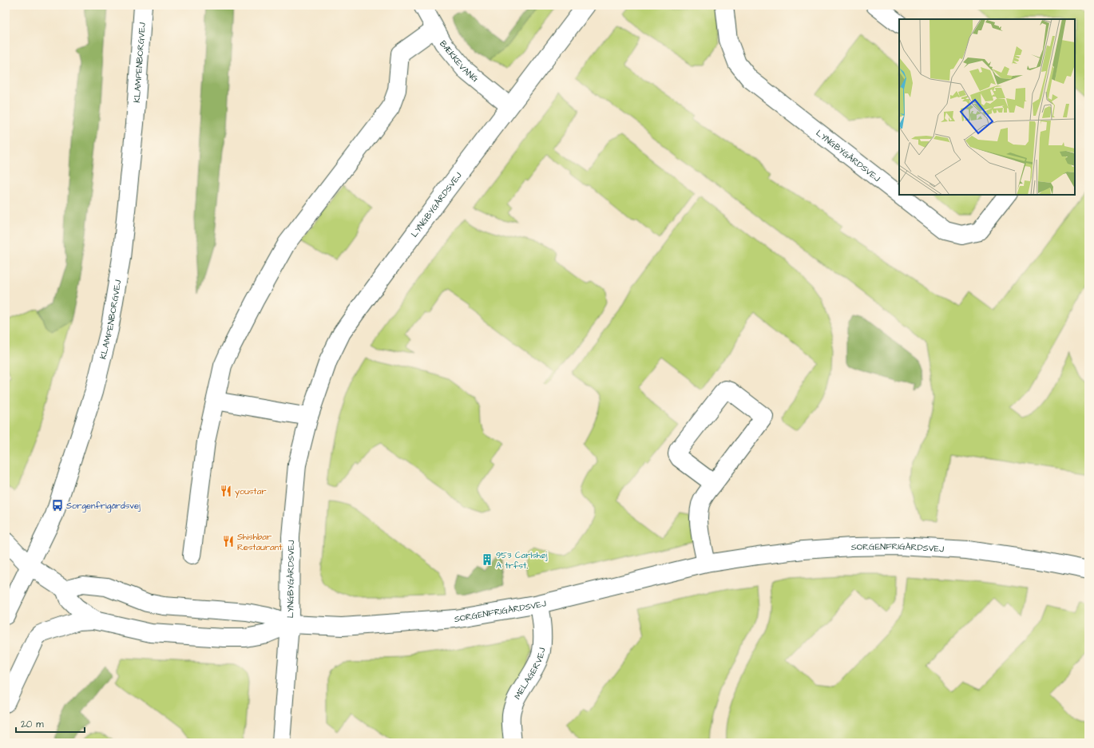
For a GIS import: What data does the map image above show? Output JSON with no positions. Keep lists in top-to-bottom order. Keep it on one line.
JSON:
{"streets":{"street":["BÆKKEVANG","KLAMPENBORGVEJ","LYNGBYGÅRDSVEJ","SORGENFRIGÅRDSVEJ","MELAGERVEJ"]},"crossings":[["BÆKKEVANG","LYNGBYGÅRDSVEJ"],["LYNGBYGÅRDSVEJ","SORGENFRIGÅRDSVEJ"],["SORGENFRIGÅRDSVEJ","MELAGERVEJ"]],"places":{"restaurant":["youstar","Shishbar Restaurant"],"bus stop":["Sorgenfrigårdsvej"],"building":["953 Carlshøj A trfst."]},"scale_bar":"20 m"}
